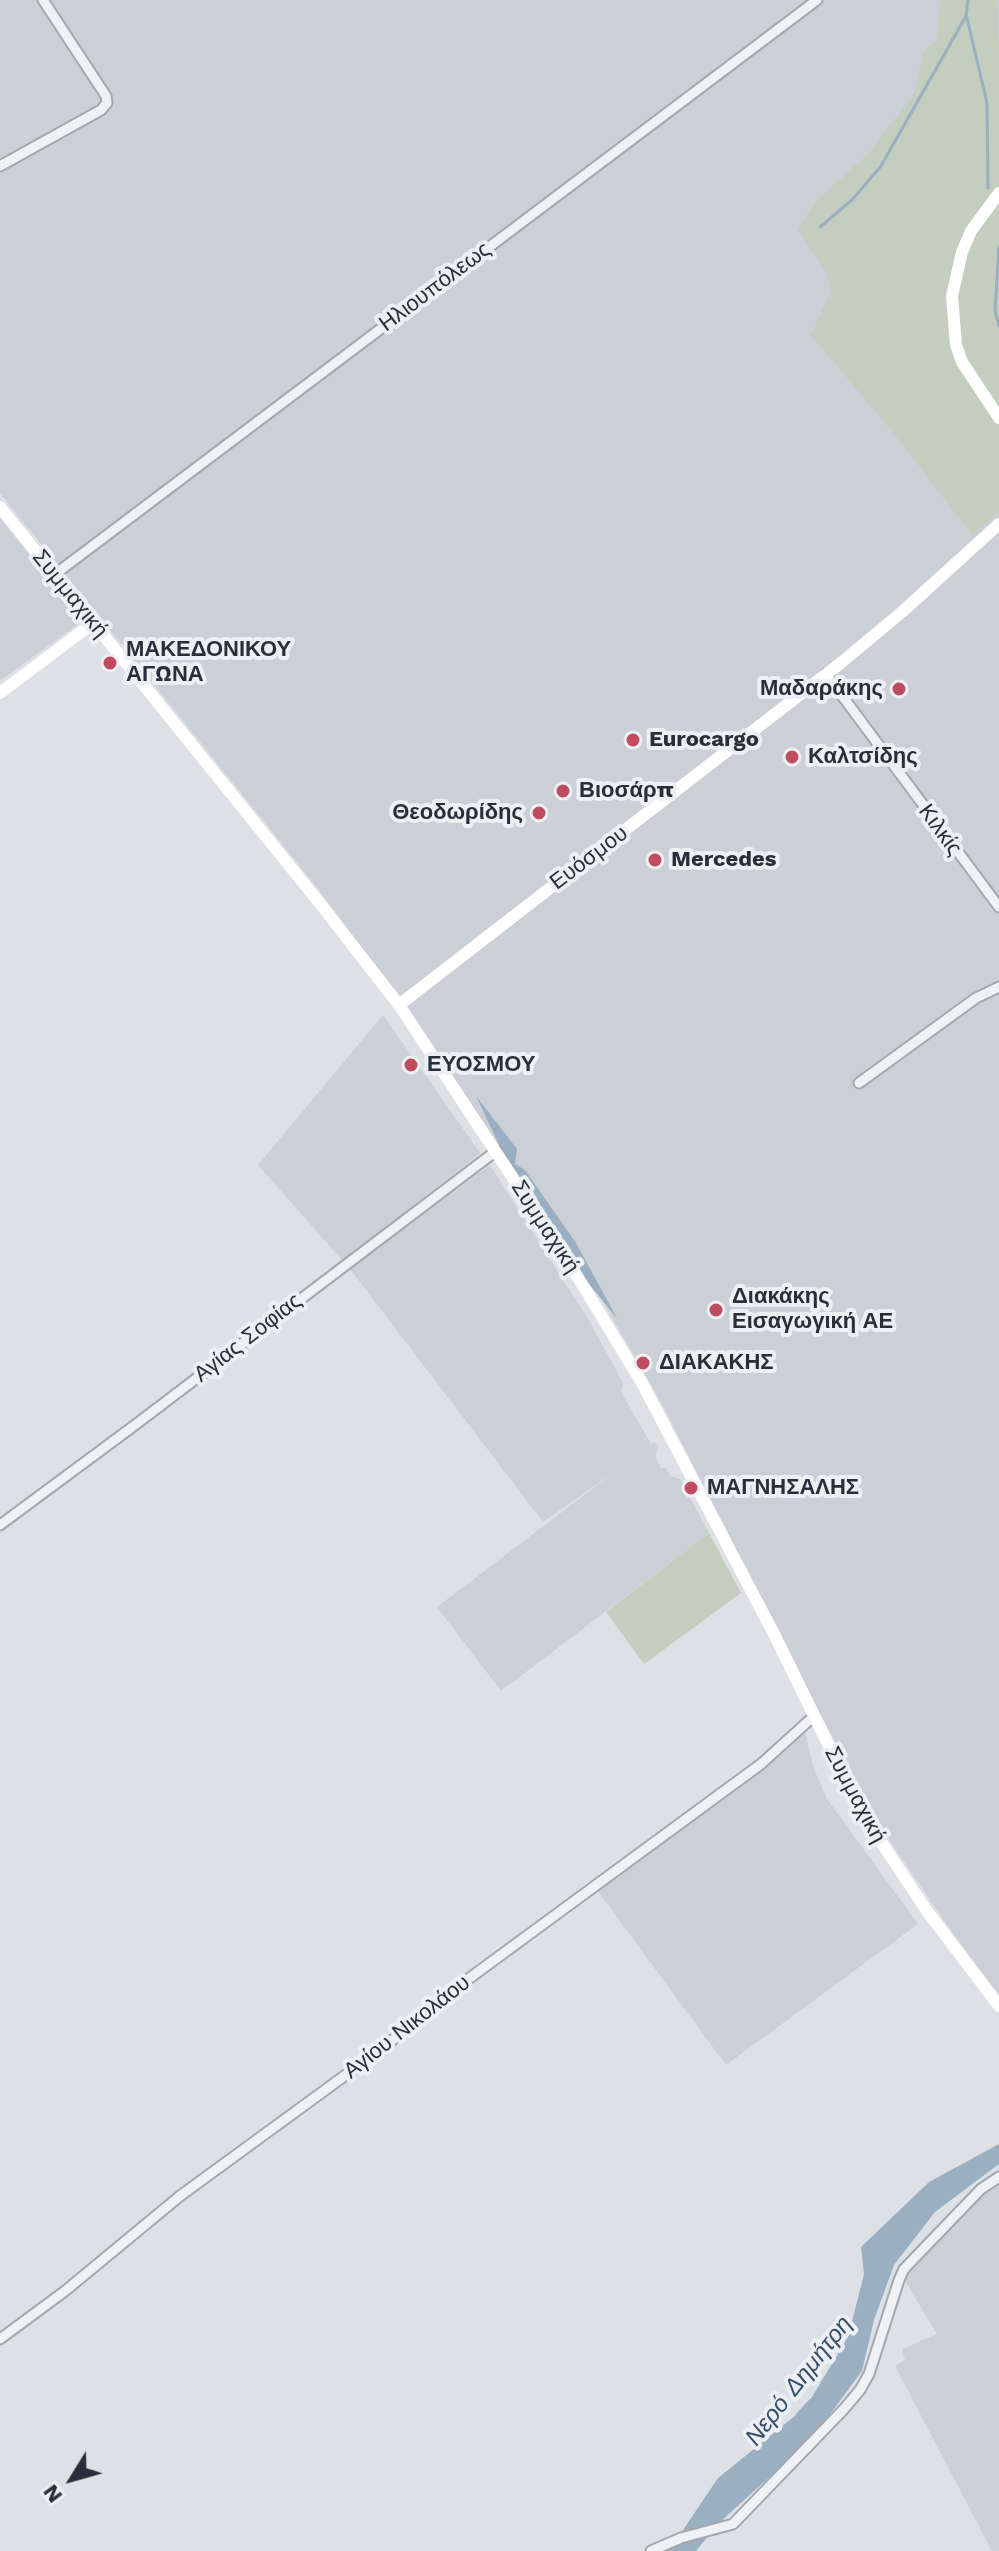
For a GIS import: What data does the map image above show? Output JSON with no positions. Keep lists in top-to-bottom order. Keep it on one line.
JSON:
{"streets":{"street":["Ηλιουπόλεως","Συμμαχική","Κιλκίς","Ευόσμου","Αγίας Σοφίας","Αγίου Νικολάου"]},"crossings":[["Ηλιουπόλεως","Συμμαχική"],["Συμμαχική","Ευόσμου"],["Συμμαχική","Αγίας Σοφίας"],["Συμμαχική","Αγίου Νικολάου"],["Κιλκίς","Ευόσμου"]],"water":["Νερό Δημήτρη"],"places":["ΜΑΚΕΔΟΝΙΚΟΥ ΑΓΩΝΑ","Μαδαράκης","Eurocargo","Καλτσίδης","Βιοσάρπ","Θεοδωρίδης","Mercedes","ΕΥΟΣΜΟΥ","Διακάκης Εισαγωγική ΑΕ","ΔΙΑΚΑΚΗΣ","ΜΑΓΝΗΣΑΛΗΣ"],"north":"bottom left"}
